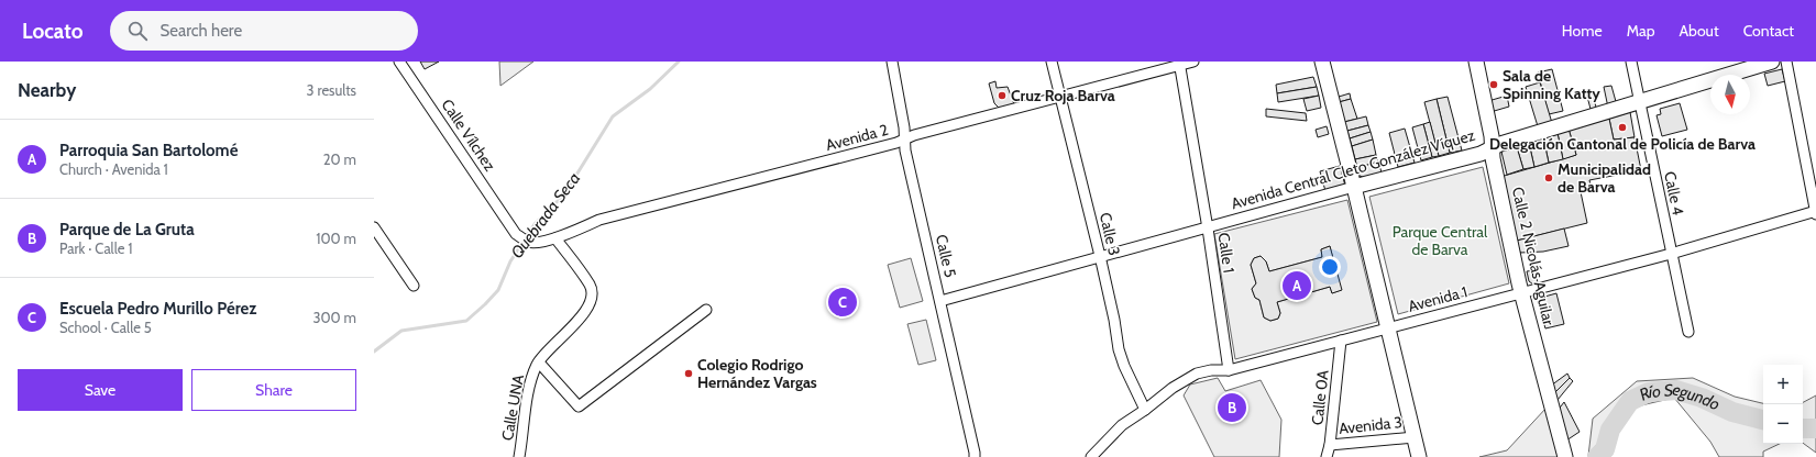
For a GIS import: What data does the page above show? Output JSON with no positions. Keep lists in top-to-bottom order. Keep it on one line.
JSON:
{"streets":{"main road":["Avenida Central Cleto González Víquez","Calle 2 Nicolás Aguilar"],"street":["Calle Vílchez","Avenida 2","Calle 4","Calle 3","Calle 1","Calle 5","Avenida 1","Calle 0A","Calle UNA","Avenida 3"]},"crossings":[["Calle Vílchez","Avenida 2"],["Avenida 2","Calle 3"],["Avenida 2","Calle 1"],["Avenida 2","Calle 5"],["Avenida 2","Calle UNA"],["Avenida Central Cleto González Víquez","Calle 4"],["Avenida Central Cleto González Víquez","Calle 3"],["Avenida Central Cleto González Víquez","Calle 1"],["Avenida Central Cleto González Víquez","Calle 5"],["Avenida Central Cleto González Víquez","Calle 2 Nicolás Aguilar"],["Calle 4","Avenida 1"],["Calle 3","Avenida 1"],["Calle 1","Avenida 1"],["Calle 2 Nicolás Aguilar","Avenida 1"],["Avenida 1","Calle 0A"],["Calle 0A","Avenida 3"]],"water":["Quebrada Seca","Río Segundo"],"parks":["Parque Central de Barva"],"places":["Sala de Spinning Katty","Cruz Roja Barva","Delegación Cantonal de Policía de Barva","Municipalidad de Barva","Colegio Rodrigo Hernández Vargas"],"north":"bottom","page":{"header":"Locato","search":"Search here","nav":["Home","Map","About","Contact"],"heading":["Nearby","3 results"],"list":[{"mark":"A","name":"Parroquia San Bartolomé","note":"Church · Avenida 1","value":"20 m"},{"mark":"B","name":"Parque de La Gruta","note":"Park · Calle 1","value":"100 m"},{"mark":"C","name":"Escuela Pedro Murillo Pérez","note":"School · Calle 5","value":"300 m"}],"pins":["A","C","B"],"buttons":["Save","Share"],"map_buttons":["+","−"]}}
